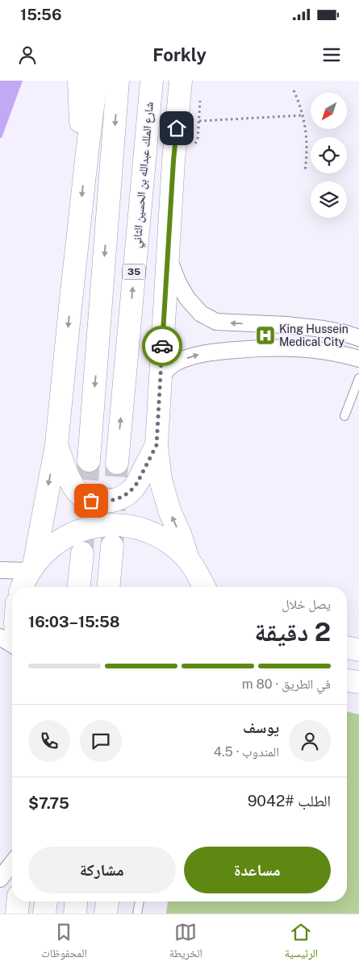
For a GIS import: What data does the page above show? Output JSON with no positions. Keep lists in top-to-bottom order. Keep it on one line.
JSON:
{"streets":{"main road":["شارع الملك عبدالله بن الحسين الثاني","35"]},"places":{"hospital":["King Hussein Medical City"]},"north":"bottom left","page":{"status":"15:56","header":"Forkly","heading":["2 دقيقة","يصل خلال","15:58–16:03"],"panel":["يوسف","المندوب · 4.5","الطلب #9042","$7.75"],"bar":"في الطريق · 80 m","buttons":["مساعدة","مشاركة"],"tabs":["الرئيسية","الخريطة","المحفوظات"]}}
